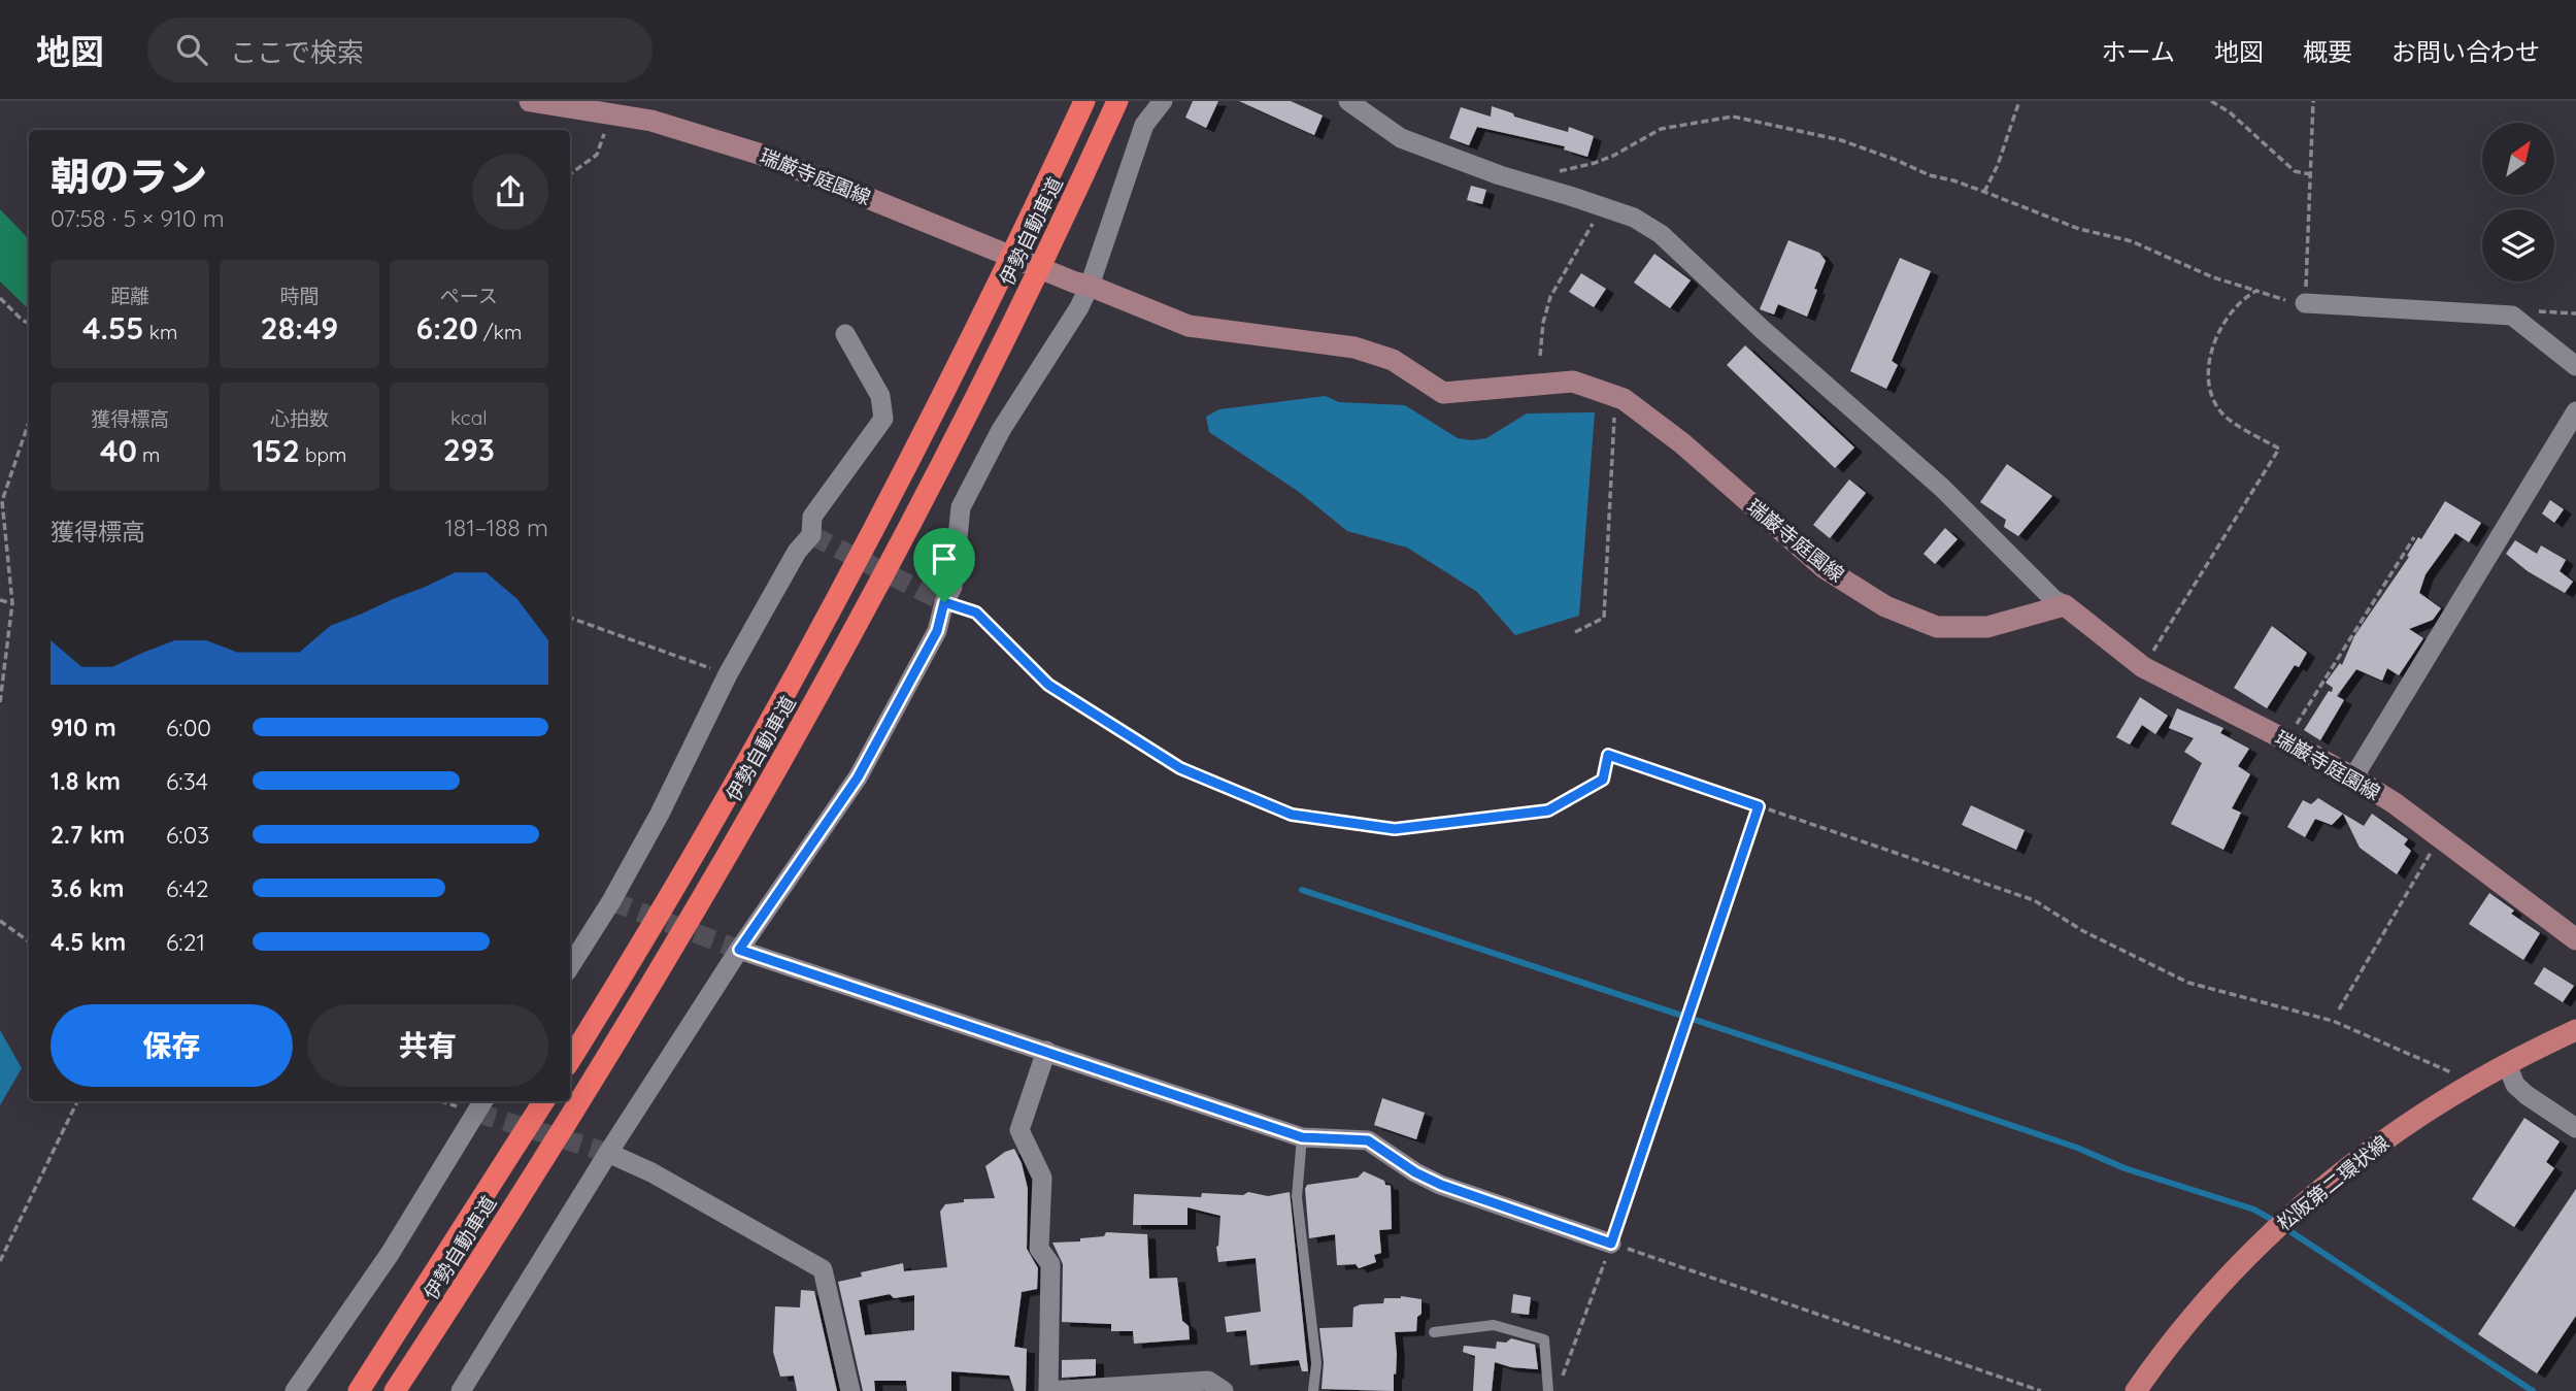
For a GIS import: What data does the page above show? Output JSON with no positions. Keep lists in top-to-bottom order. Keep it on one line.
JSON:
{"streets":{"highway":["伊勢自動車道"],"main road":["瑞厳寺庭園線","瑞巌寺庭園線","松阪第二環状線"]},"crossings":[["瑞厳寺庭園線","瑞巌寺庭園線"]],"north":"top right","page":{"header":"地図","search":"ここで検索","nav":["ホーム","地図","概要","お問い合わせ"],"heading":["朝のラン","07:58 · 5 × 910 m"],"stats":[["距離","4.55 km"],["時間","28:49"],["ペース","6:20 /km"],["獲得標高","40 m"],["心拍数","152 bpm"],["kcal","293"]],"chart":["獲得標高","181–188 m"],"list":[{"name":"910 m","note":"6:00"},{"name":"1.8 km","note":"6:34"},{"name":"2.7 km","note":"6:03"},{"name":"3.6 km","note":"6:42"},{"name":"4.5 km","note":"6:21"}],"buttons":["保存","共有"]}}
